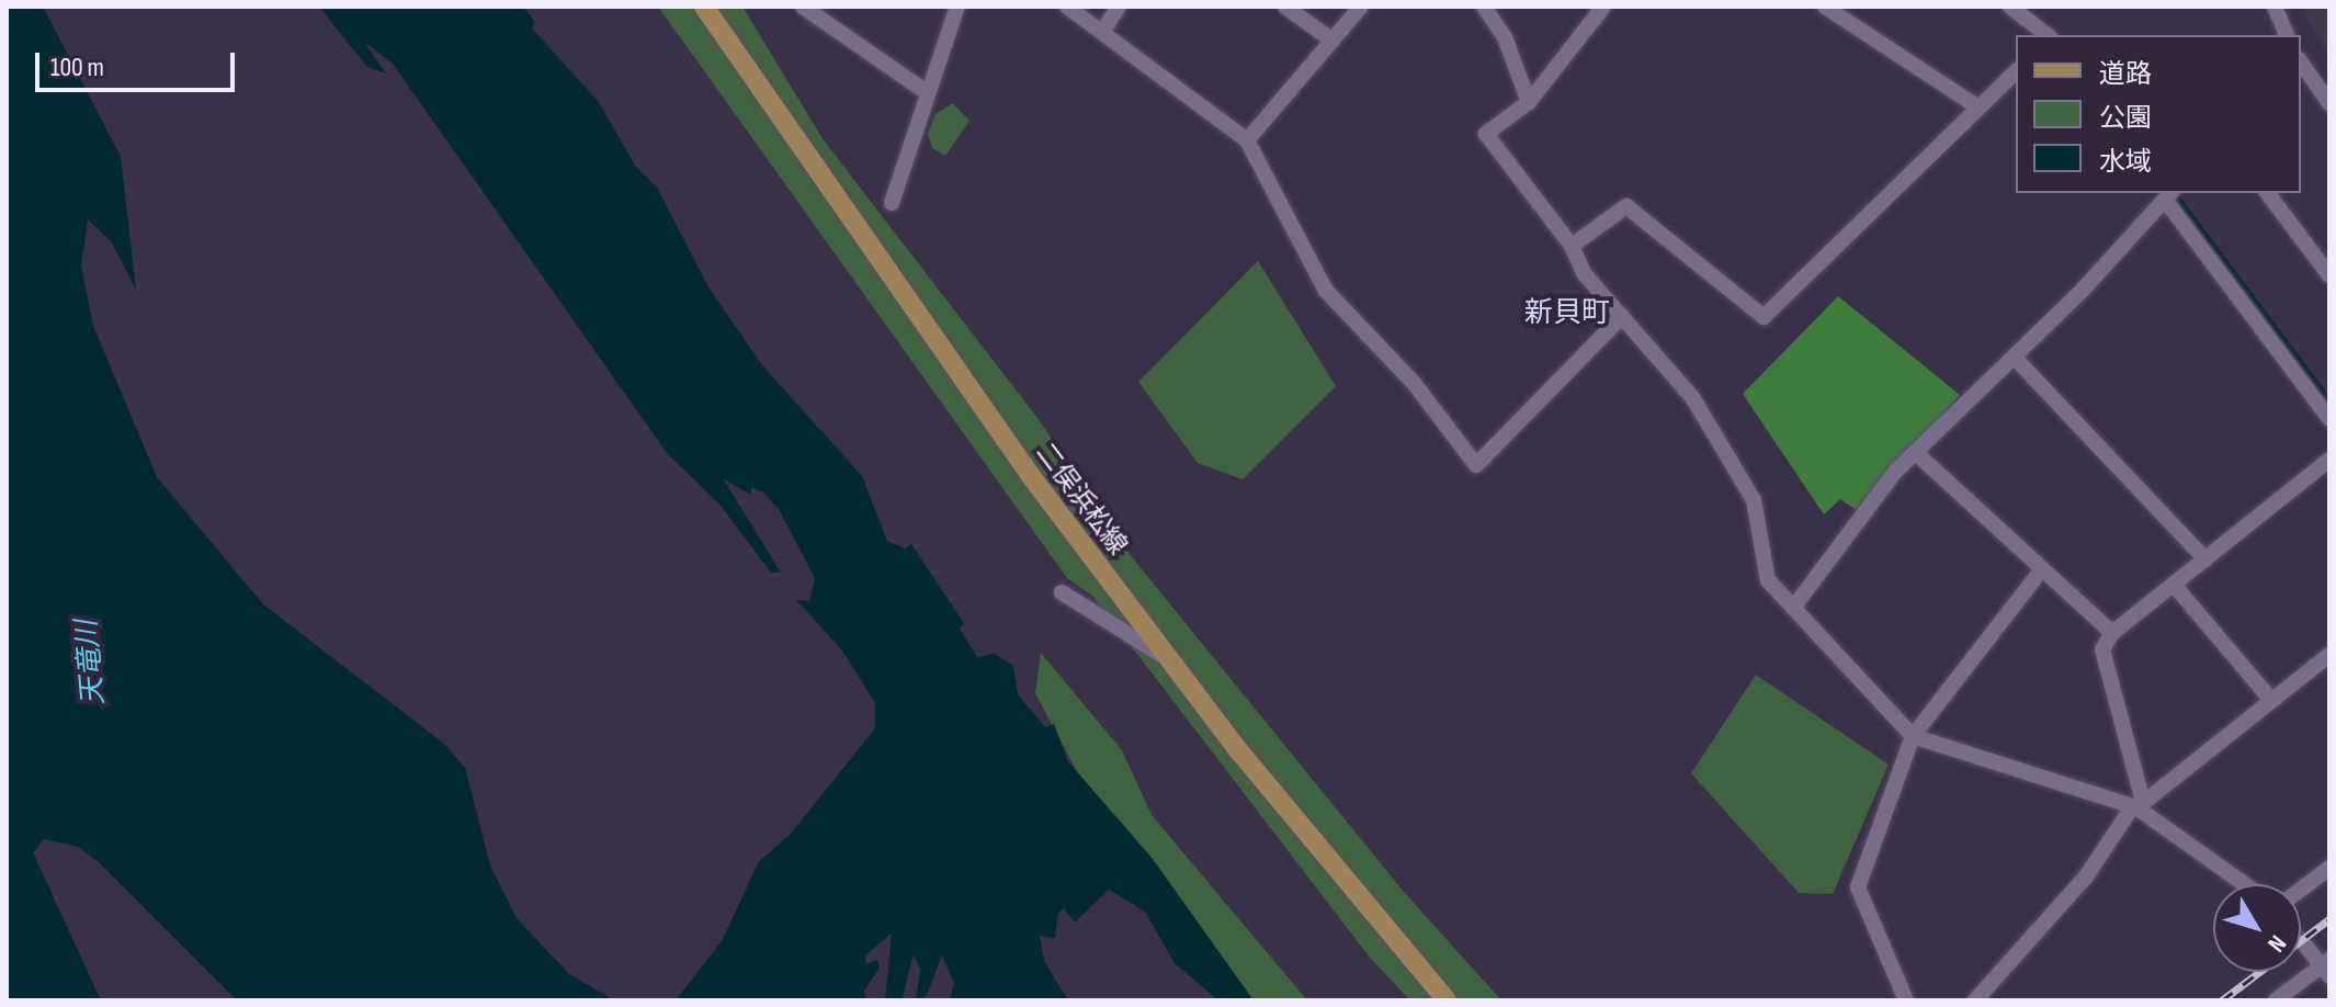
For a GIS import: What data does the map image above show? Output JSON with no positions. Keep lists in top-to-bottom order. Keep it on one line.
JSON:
{"streets":{"main road":["二俣浜松線"]},"districts":["新貝町"],"water":["天竜川"],"legend":["道路","公園","水域"],"scale_bar":"100 m","north":"bottom right"}
